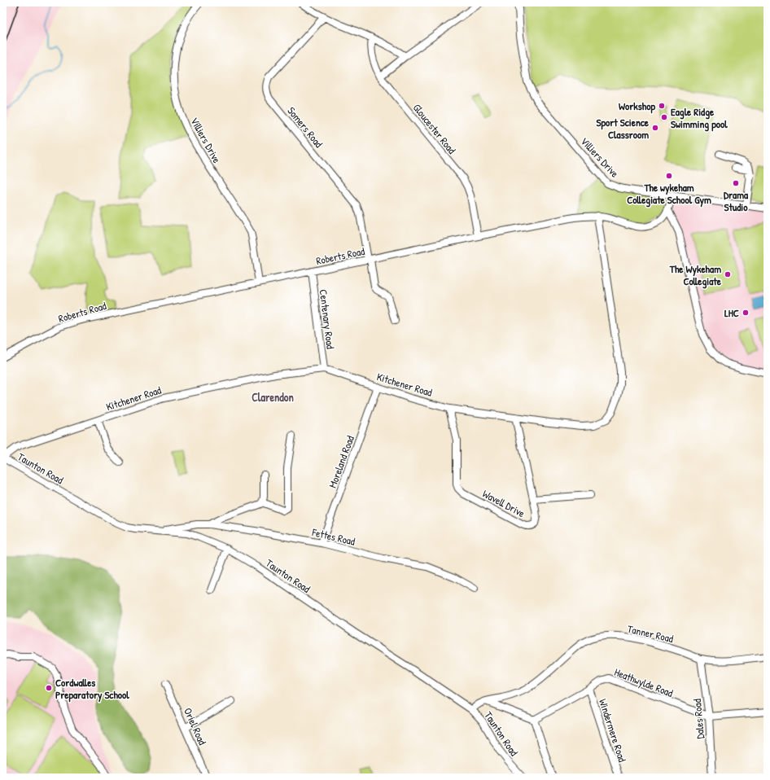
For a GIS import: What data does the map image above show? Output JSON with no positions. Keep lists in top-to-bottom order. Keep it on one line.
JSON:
{"streets":{"street":["Somers Road","Gloucester Road","Villiers Drive","Roberts Road","Centenary Road","Kitchener Road","Moreland Road","Taunton Road","Wavell Drive","Fettes Road","Tanner Road","Heathwylde Road","Dales Road","Oriel Road","Windermere Road"]},"crossings":[["Somers Road","Roberts Road"],["Gloucester Road","Roberts Road"],["Villiers Drive","Roberts Road"],["Roberts Road","Centenary Road"],["Roberts Road","Kitchener Road"],["Centenary Road","Kitchener Road"],["Kitchener Road","Moreland Road"],["Kitchener Road","Taunton Road"],["Kitchener Road","Wavell Drive"],["Moreland Road","Fettes Road"],["Taunton Road","Fettes Road"],["Taunton Road","Tanner Road"],["Tanner Road","Dales Road"],["Heathwylde Road","Dales Road"],["Heathwylde Road","Windermere Road"]],"districts":["Clarendon"],"places":["Workshop","Eagle Ridge Swimming pool","Sport Science Classroom","The wykeham Collegiate School Gym","Drama Studio","The Wykeham Collegiate","LHC","Cordwalles Preparatory School"]}
